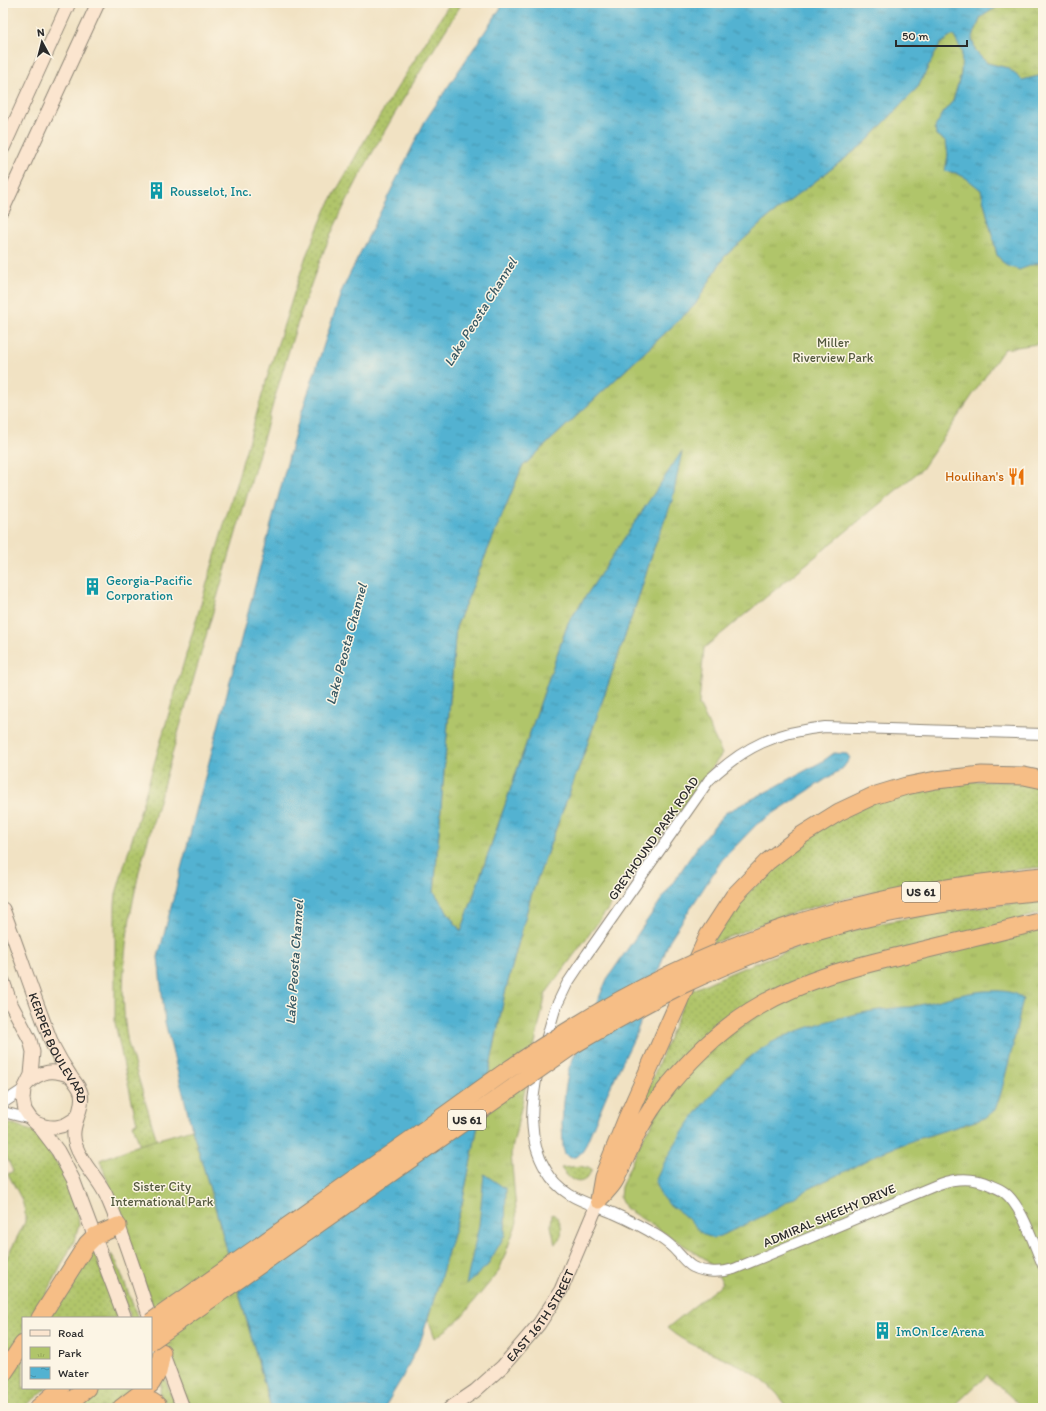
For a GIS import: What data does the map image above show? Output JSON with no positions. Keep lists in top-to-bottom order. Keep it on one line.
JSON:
{"streets":{"highway":["US 61"],"main road":["KERPER BOULEVARD","EAST 16TH STREET"],"street":["GREYHOUND PARK ROAD","ADMIRAL SHEEHY DRIVE"]},"crossings":[["GREYHOUND PARK ROAD","ADMIRAL SHEEHY DRIVE"],["GREYHOUND PARK ROAD","EAST 16TH STREET"],["US 61","KERPER BOULEVARD"],["ADMIRAL SHEEHY DRIVE","EAST 16TH STREET"]],"water":["Lake Peosta Channel"],"parks":["Miller Riverview Park","Sister City International Park"],"places":{"building":["Rousselot, Inc.","Georgia-Pacific Corporation","ImOn Ice Arena"],"restaurant":["Houlihan's"]},"legend":["Road","Park","Water"],"scale_bar":"50 m","north":"top"}
